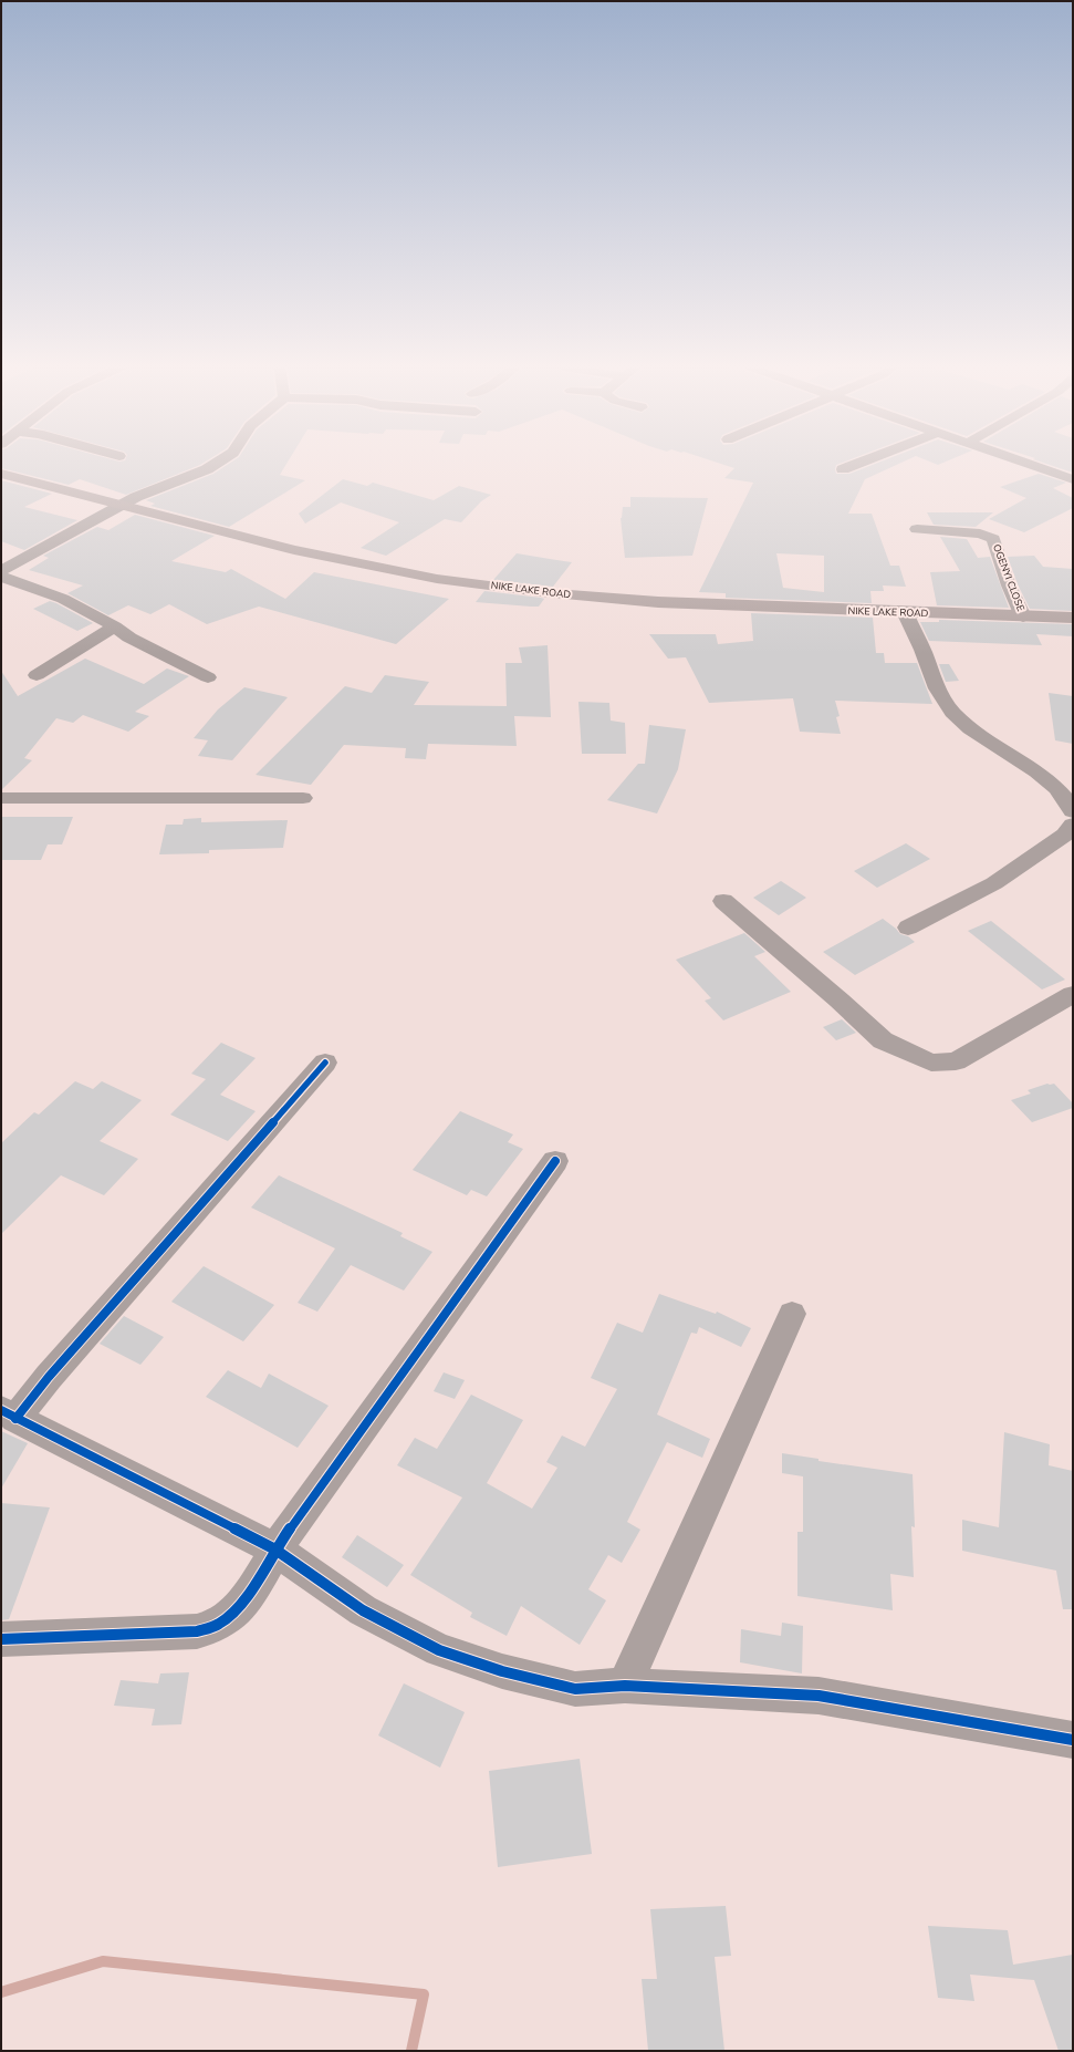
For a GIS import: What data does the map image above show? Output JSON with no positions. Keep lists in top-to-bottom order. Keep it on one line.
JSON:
{"streets":{"main road":["NIKE LAKE ROAD"],"street":["OGENYI CLOSE"]},"crossings":[["OGENYI CLOSE","NIKE LAKE ROAD"]]}
